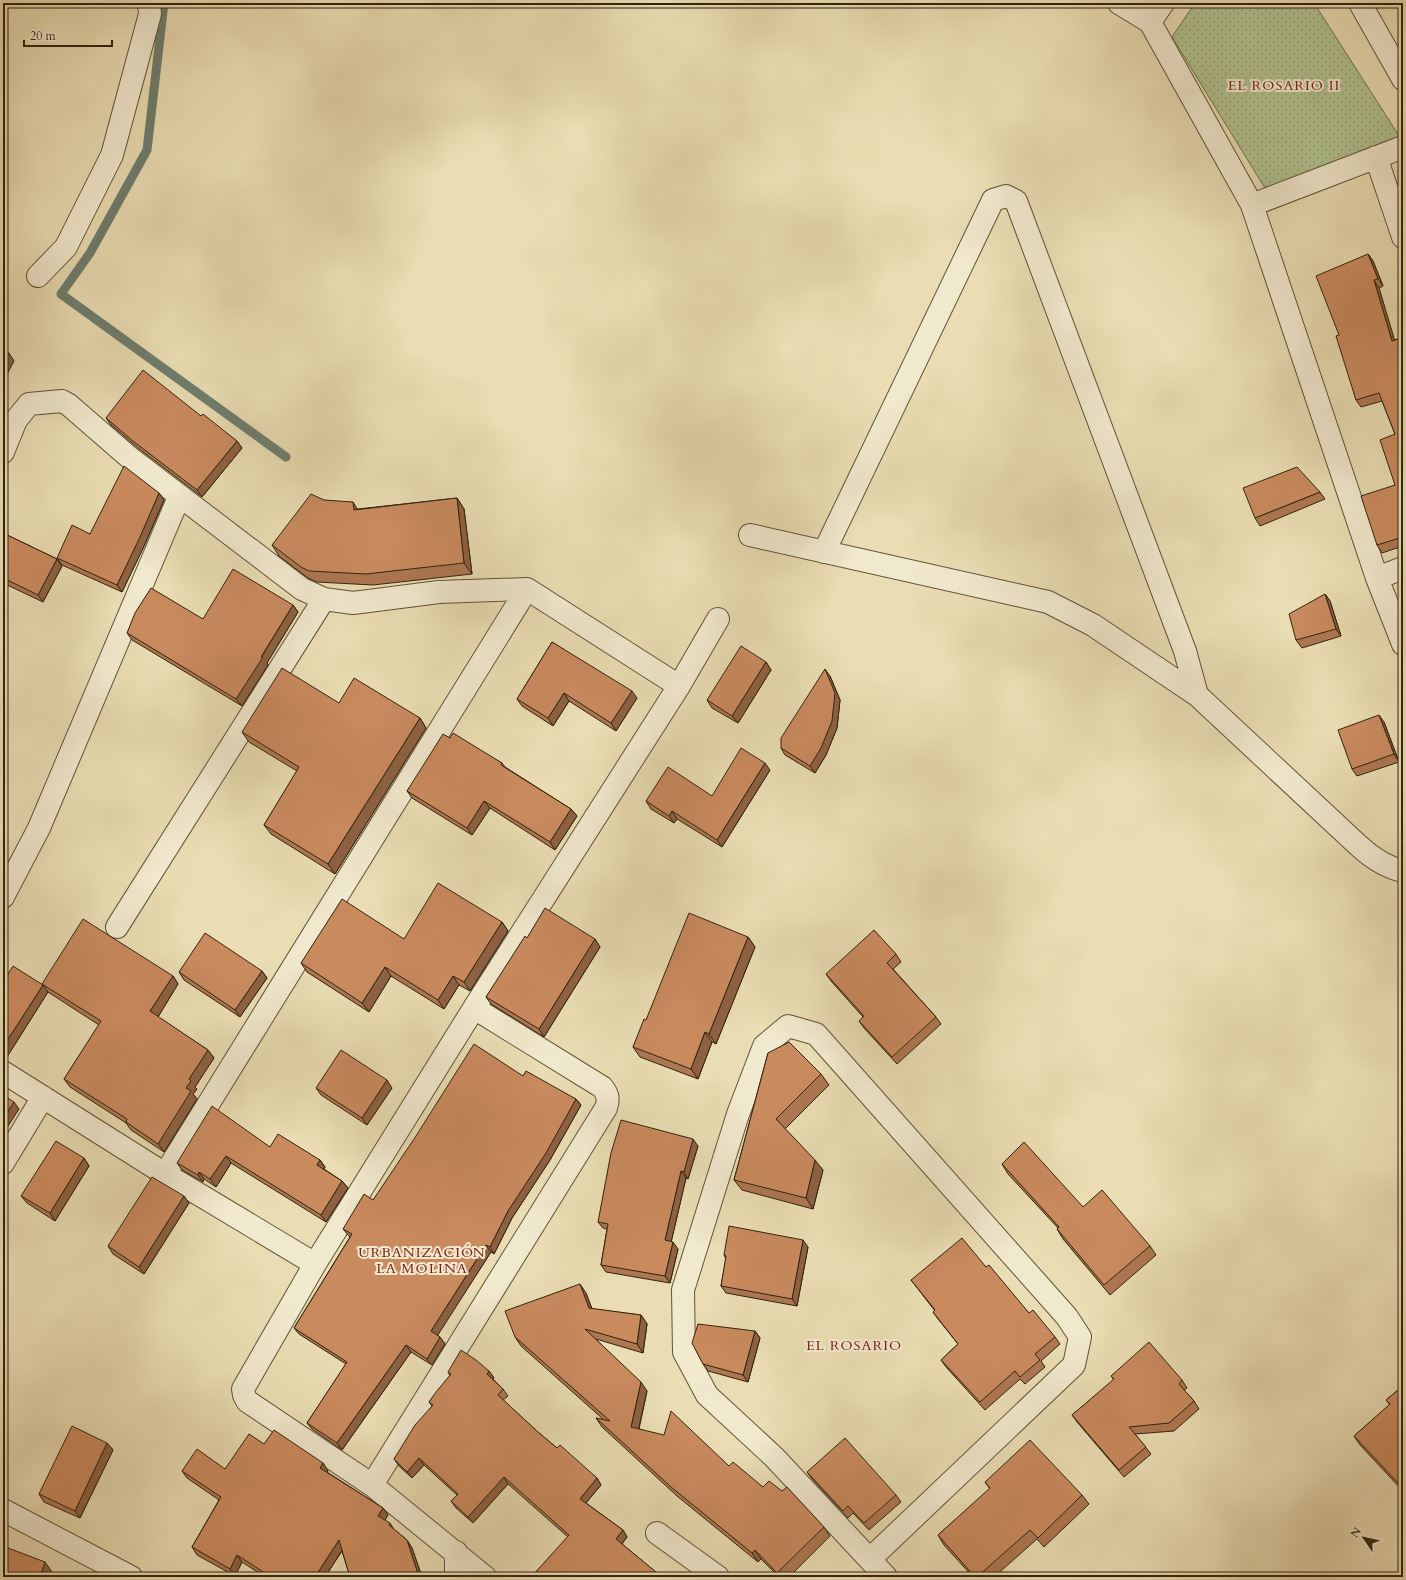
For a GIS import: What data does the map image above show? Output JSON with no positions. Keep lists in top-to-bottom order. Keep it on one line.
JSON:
{"districts":["EL ROSARIO II","URBANIZACIÓN LA MOLINA","EL ROSARIO"],"scale_bar":"20 m","north":"top left"}
